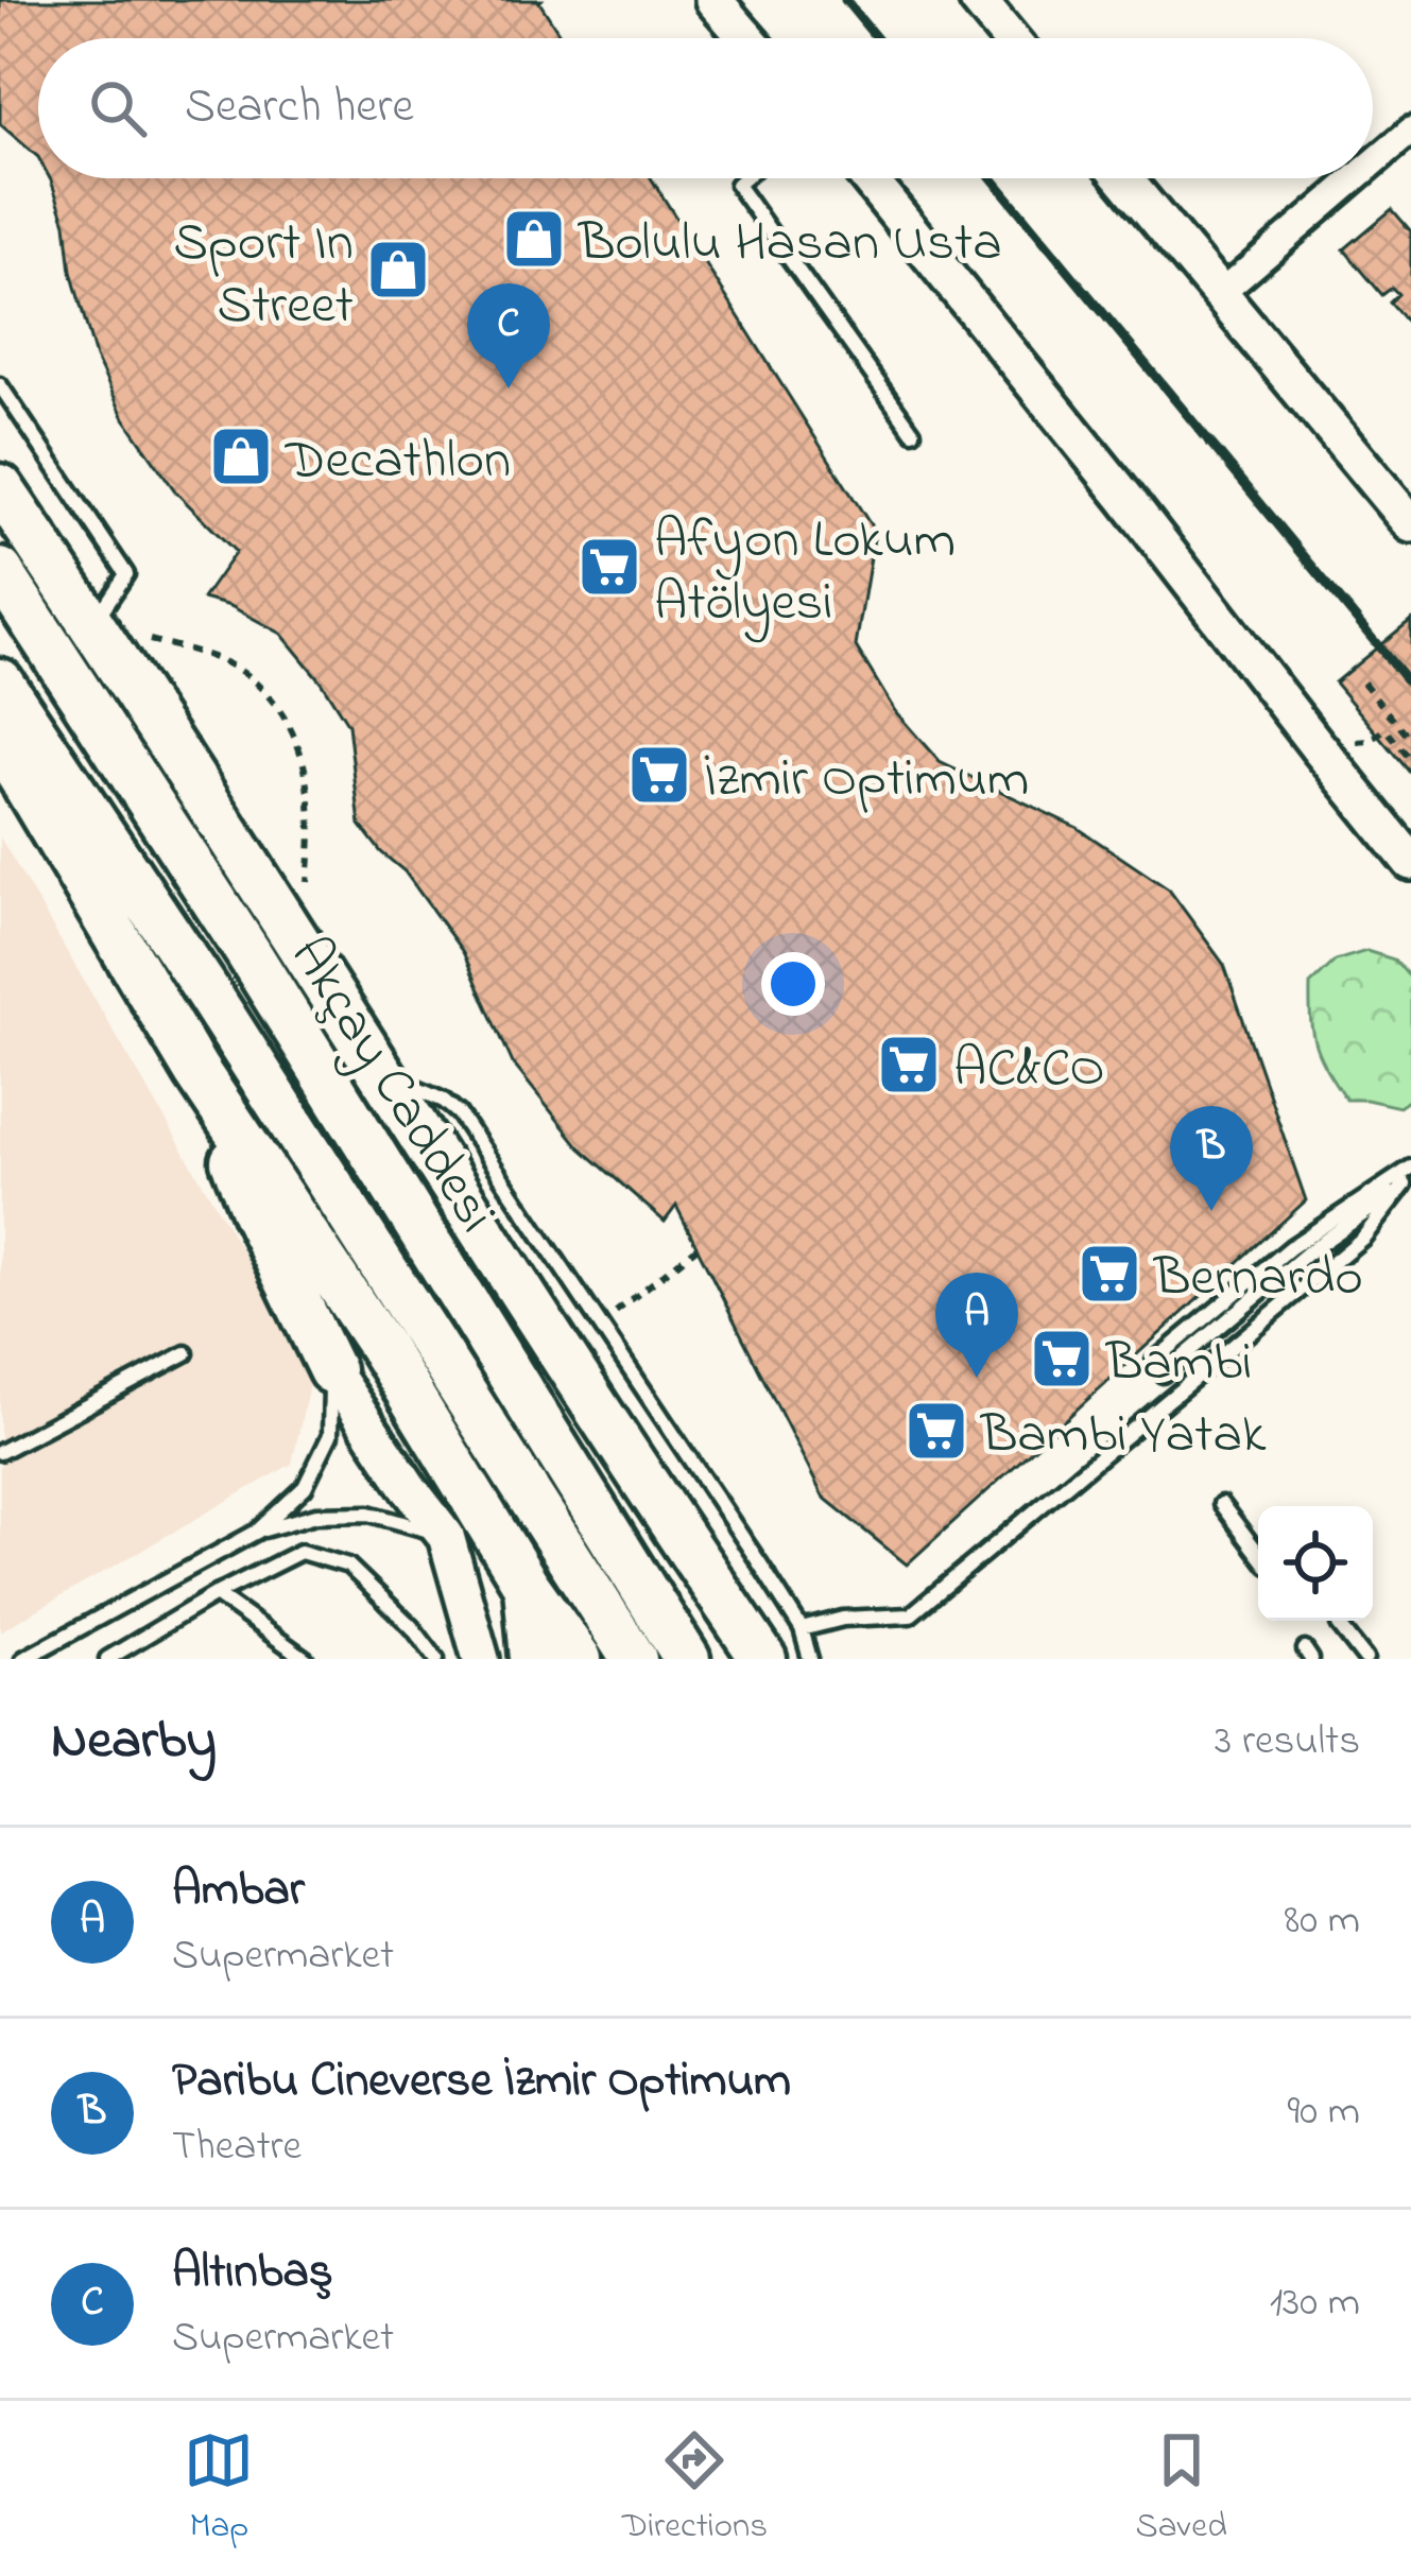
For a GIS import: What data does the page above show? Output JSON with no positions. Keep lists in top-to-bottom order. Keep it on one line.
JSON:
{"streets":{"highway":["Akçay Caddesi"]},"places":{"shop":["Bolulu Hasan Usta","Sport In Street","Decathlon"],"supermarket":["Afyon Lokum Atölyesi","İzmir Optimum","AC&CO","Bernardo","Bambi","Bambi Yatak"]},"page":{"search":"Search here","pins":["C","B","A"],"heading":["Nearby","3 results"],"list":[{"mark":"A","name":"Ambar","note":"Supermarket","value":"80 m"},{"mark":"B","name":"Paribu Cineverse İzmir Optimum","note":"Theatre","value":"90 m"},{"mark":"C","name":"Altınbaş","note":"Supermarket","value":"130 m"}],"nav":["Map","Directions","Saved"]}}
